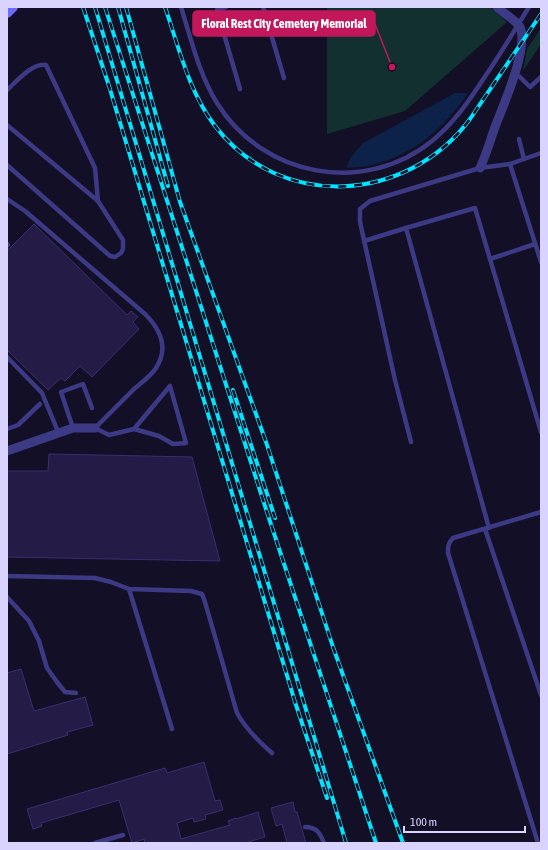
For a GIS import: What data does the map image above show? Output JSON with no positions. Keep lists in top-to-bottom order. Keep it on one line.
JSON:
{"places":["Floral Rest City Cemetery Memorial"],"scale_bar":"100 m"}
